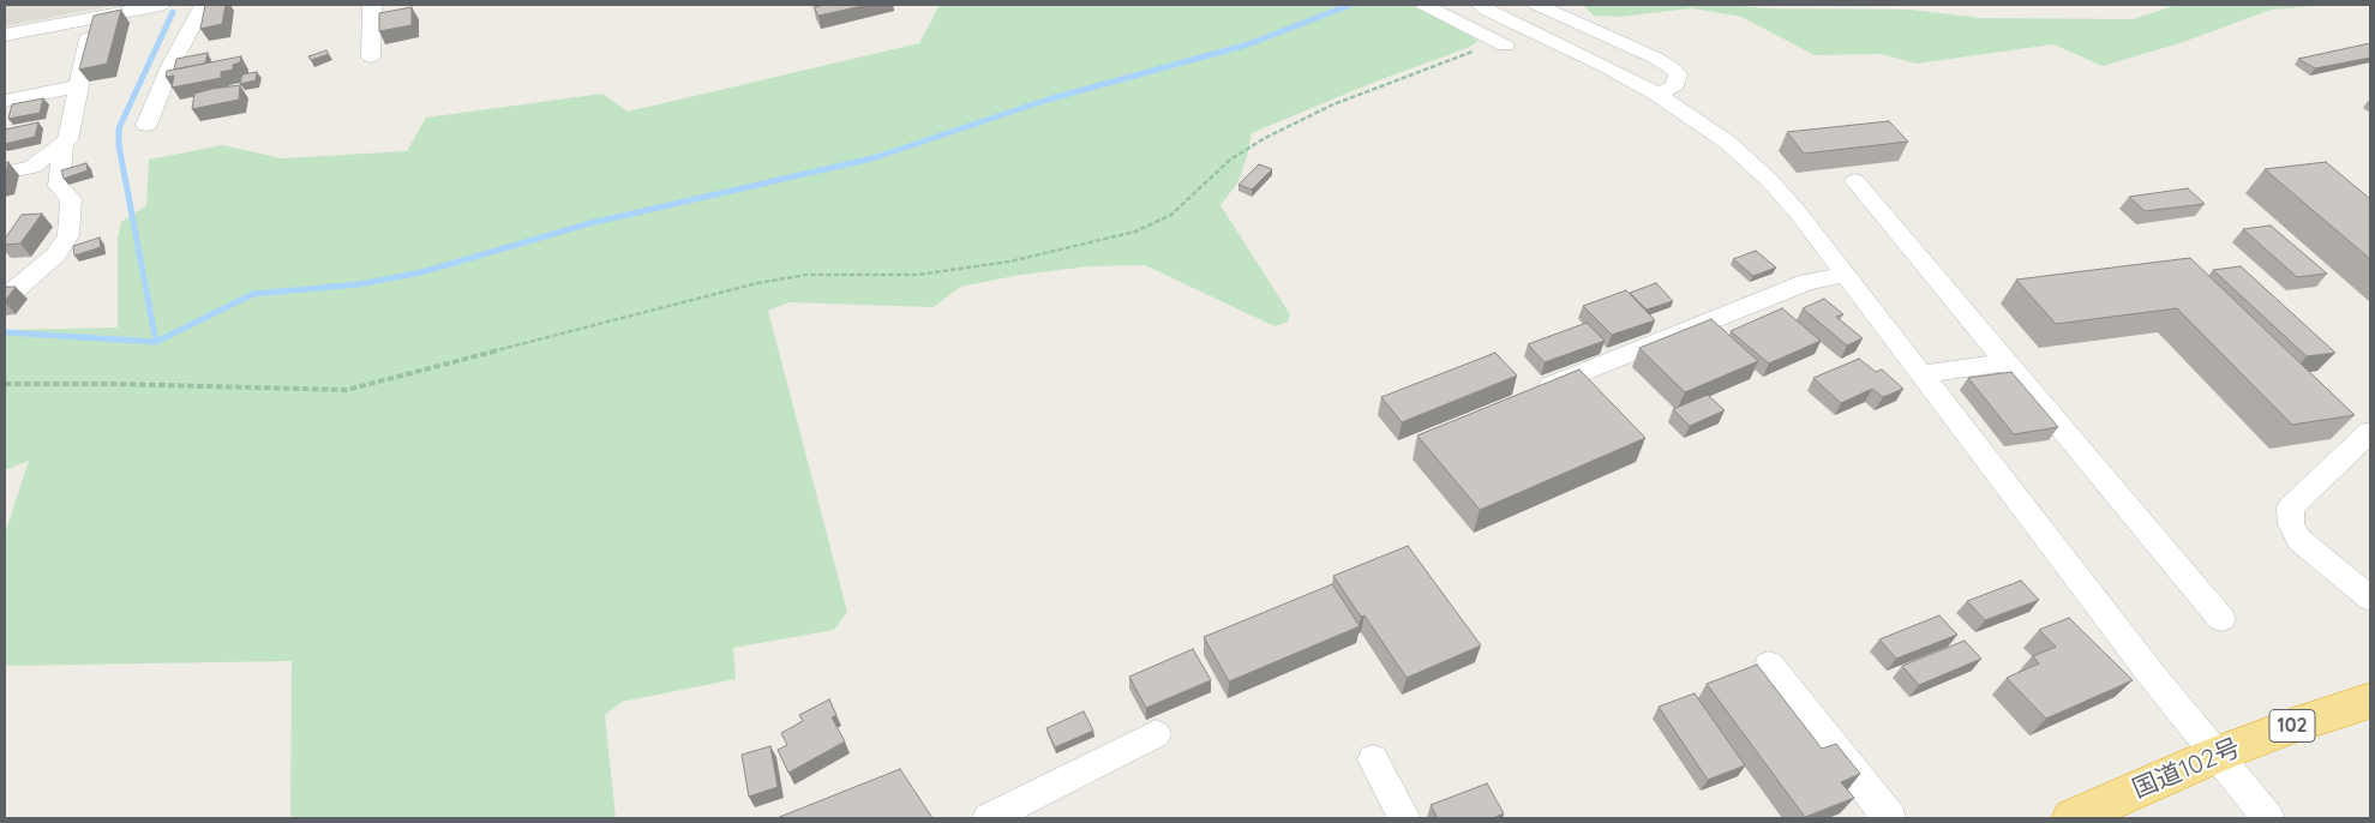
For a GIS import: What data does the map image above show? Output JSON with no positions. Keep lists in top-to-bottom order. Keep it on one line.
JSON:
{"streets":{"highway":["102","国道102号"]}}
